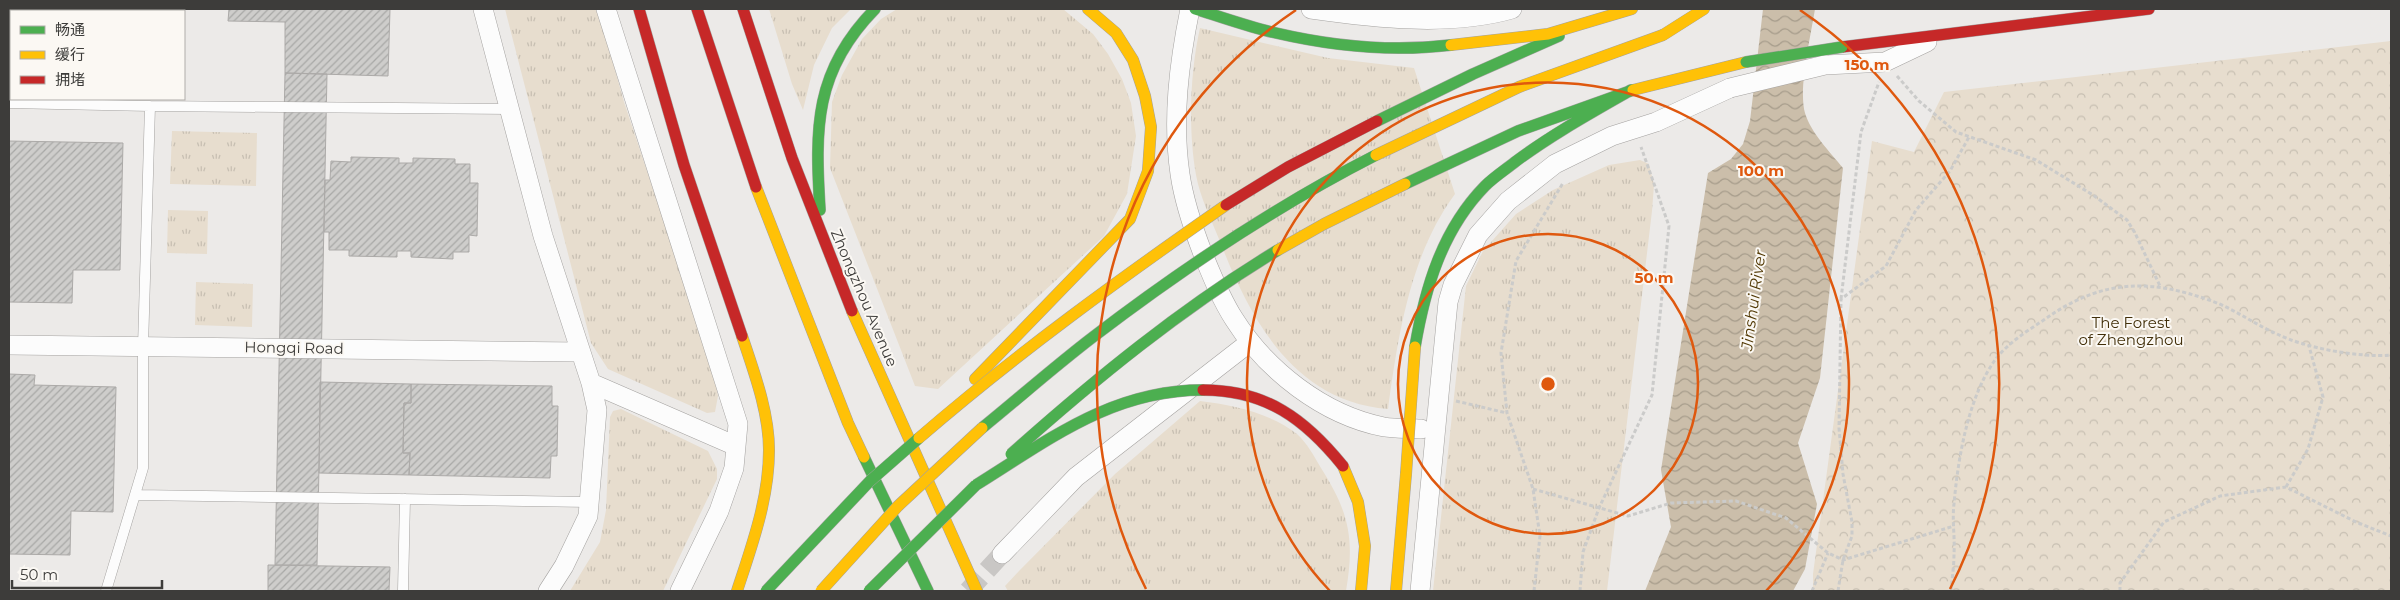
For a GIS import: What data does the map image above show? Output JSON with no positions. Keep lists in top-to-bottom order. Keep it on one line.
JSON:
{"streets":{"main road":["Zhongzhou Avenue"],"street":["Hongqi Road"]},"water":["Jinshui River"],"parks":["The Forest of Zhengzhou"],"legend":["畅通","缓行","拥堵"],"scale_bar":"50 m","rings":["150 m","100 m","50 m"]}
